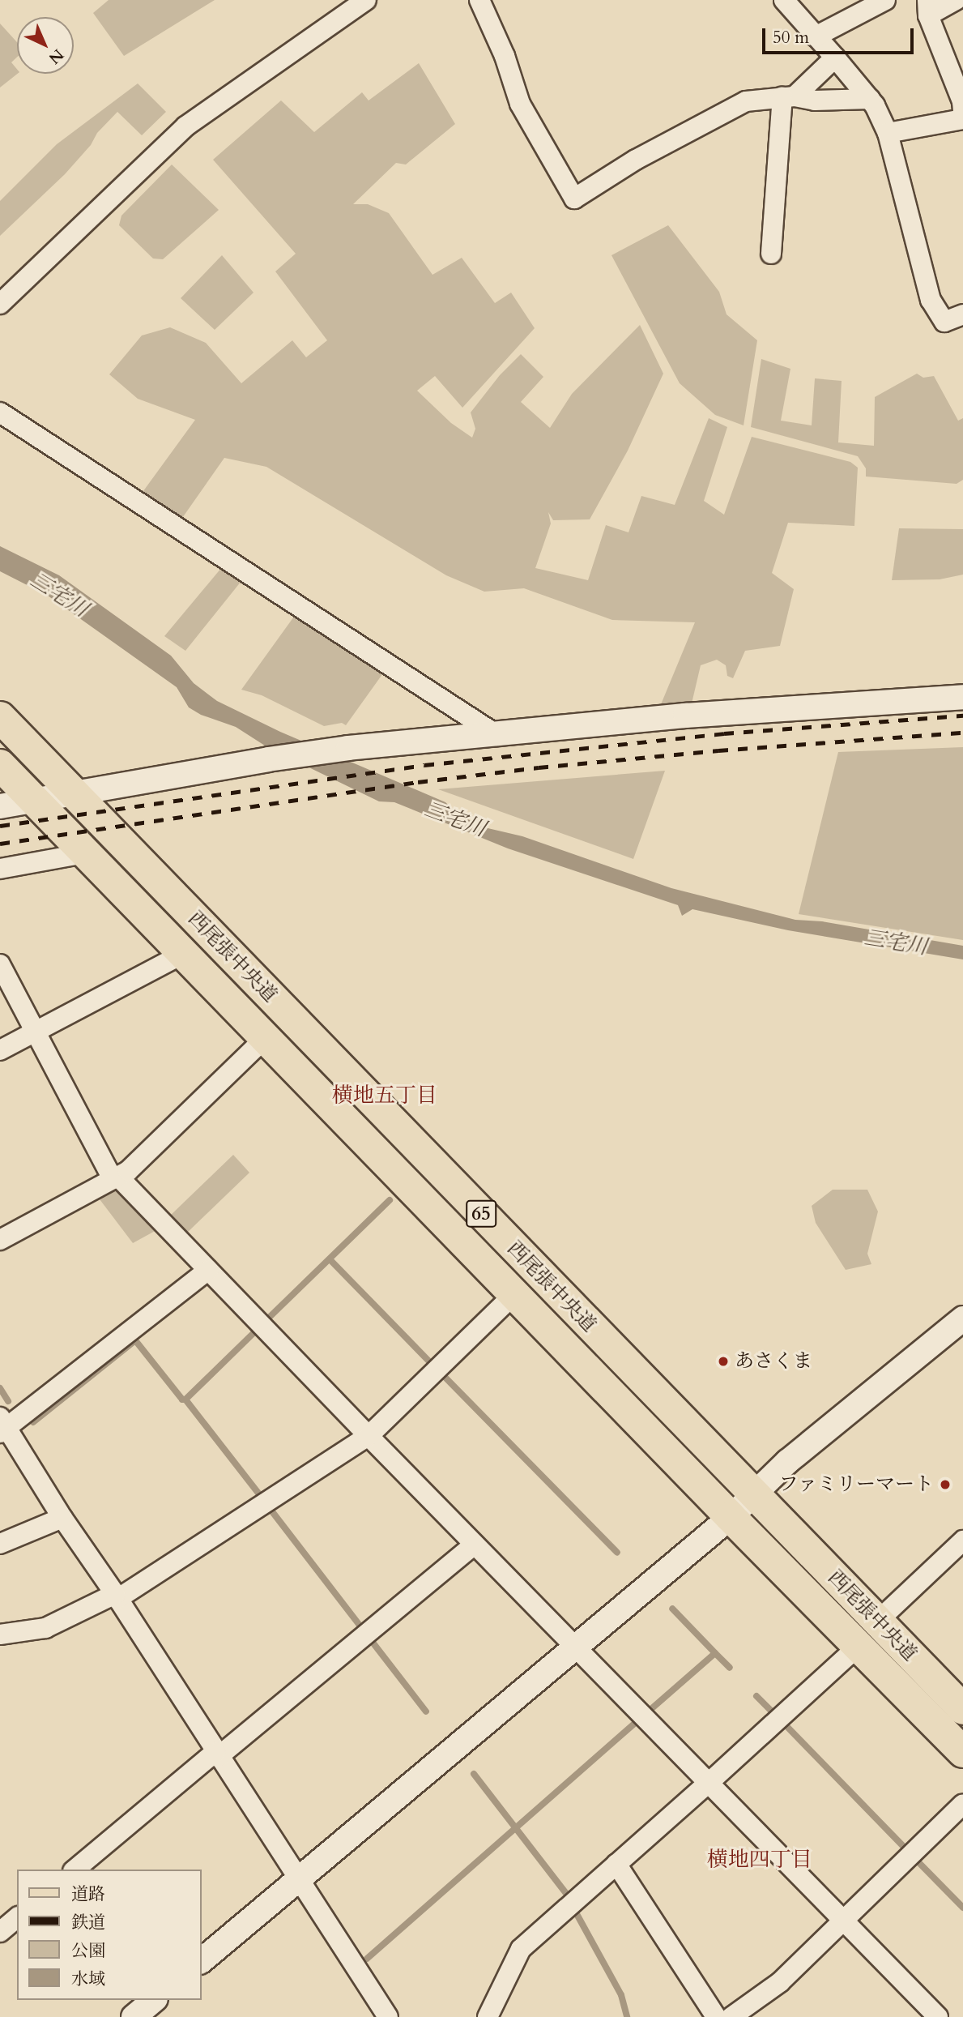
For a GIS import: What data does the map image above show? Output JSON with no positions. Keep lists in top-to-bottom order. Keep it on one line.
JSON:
{"streets":{"main road":["西尾張中央道","65"]},"districts":["横地五丁目","横地四丁目"],"water":["三宅川"],"places":["あさくま","ファミリーマート"],"legend":["道路","鉄道","公園","水域"],"scale_bar":"50 m","north":"bottom right"}
